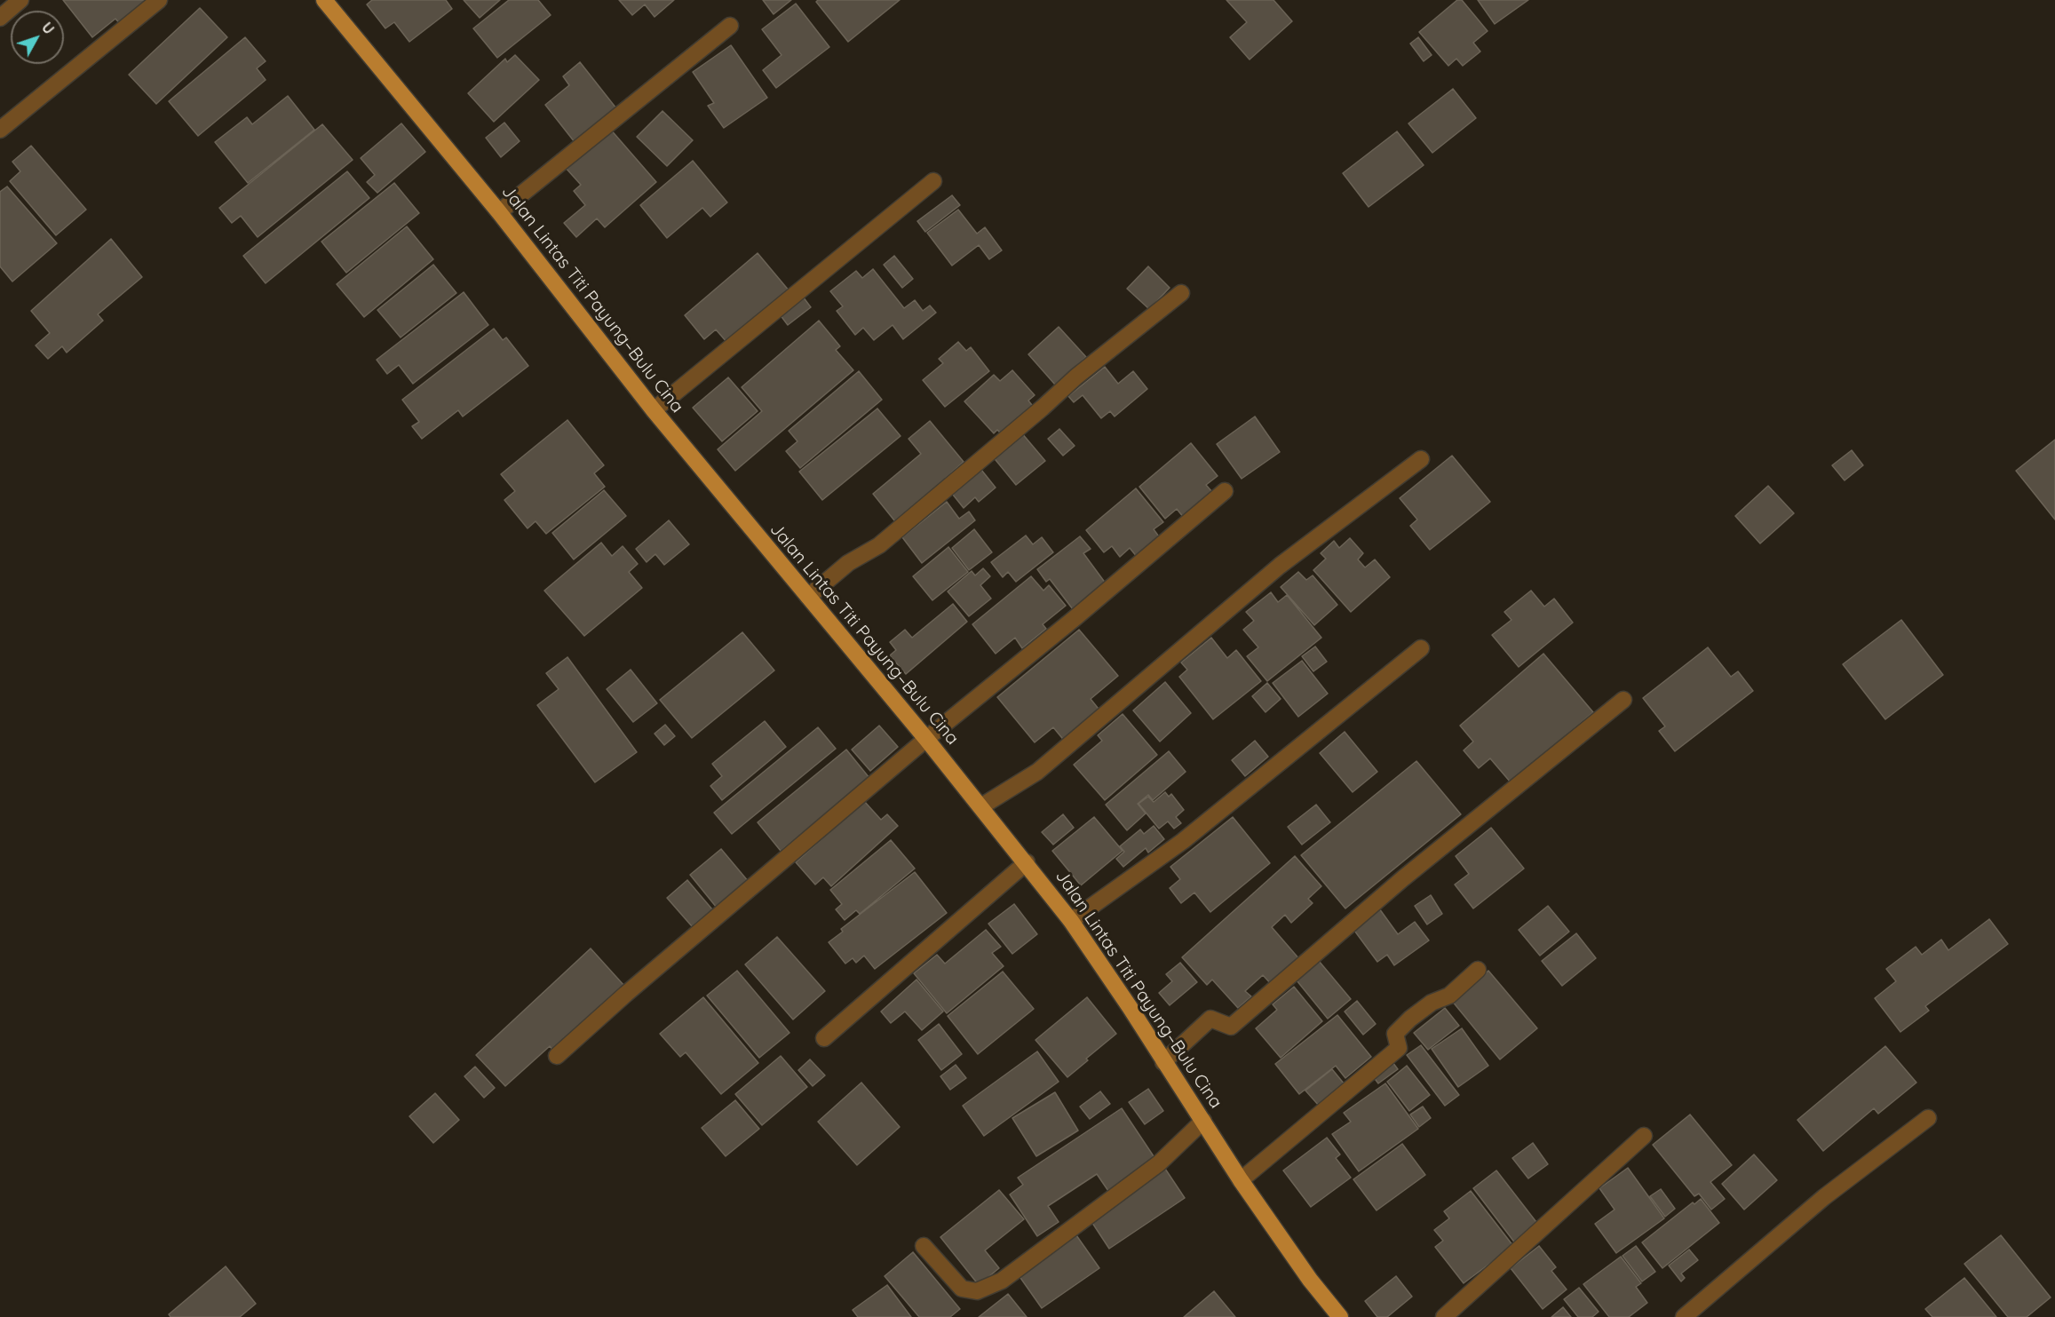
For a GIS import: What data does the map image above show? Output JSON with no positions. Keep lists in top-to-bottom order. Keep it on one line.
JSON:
{"streets":{"main road":["Jalan Lintas Titi Payung–Bulu Cina"]},"north":"top right"}
